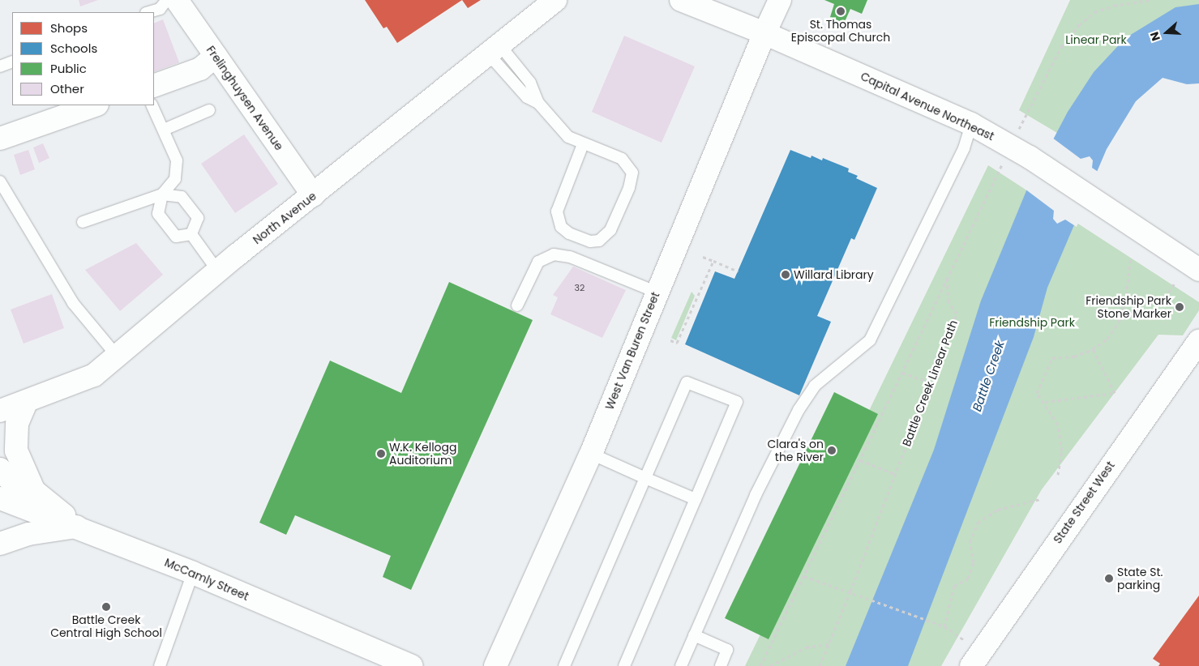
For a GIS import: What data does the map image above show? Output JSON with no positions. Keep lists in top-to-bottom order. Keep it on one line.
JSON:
{"streets":{"street":["Frelinghuysen Avenue","Capital Avenue Northeast","North Avenue","West Van Buren Street","State Street West","McCamly Street"],"path":["Battle Creek Linear Path"]},"crossings":[["Frelinghuysen Avenue","North Avenue"],["Capital Avenue Northeast","West Van Buren Street"]],"water":["Battle Creek"],"parks":["Linear Park","Friendship Park"],"places":["St. Thomas Episcopal Church","Willard Library","Friendship Park Stone Marker","Clara's on the River","W.K. Kellogg Auditorium","State St. parking","Battle Creek Central High School"],"house_numbers":["32"],"legend":["Shops","Schools","Public","Other"],"north":"left"}
